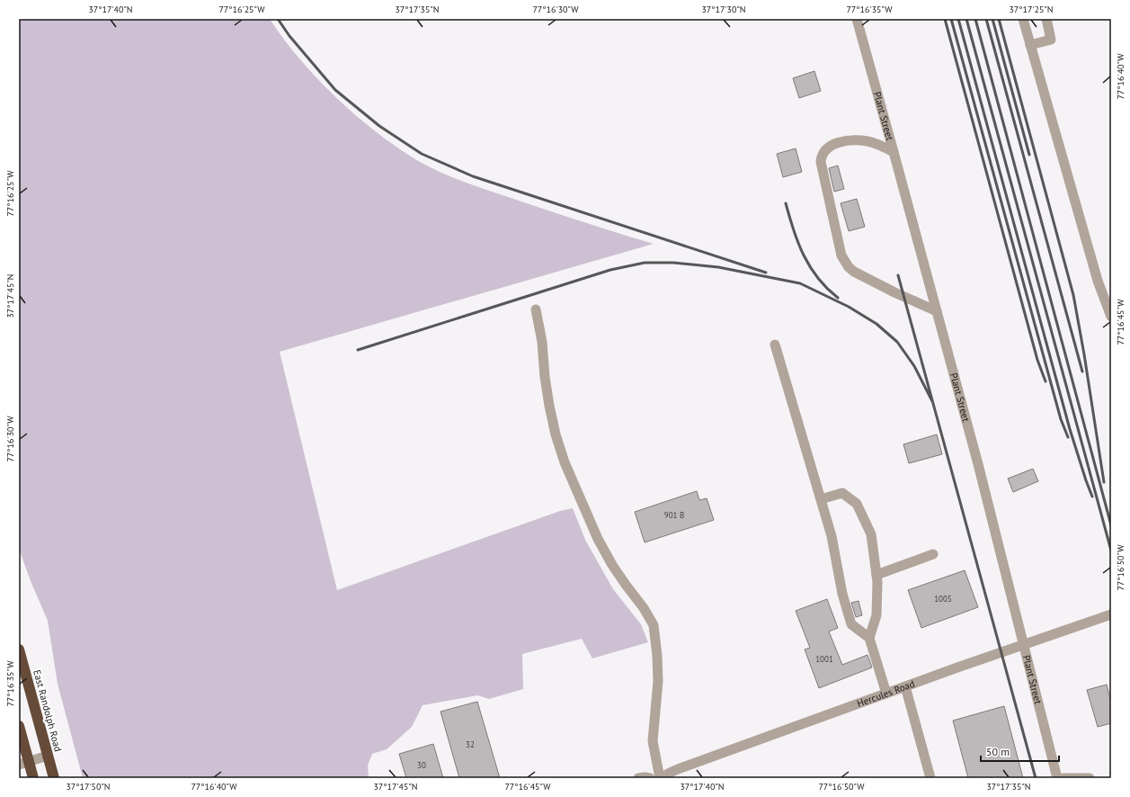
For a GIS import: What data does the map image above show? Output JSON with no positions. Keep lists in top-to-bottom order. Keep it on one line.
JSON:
{"streets":{"highway":["East Randolph Road"],"street":["Plant Street","Hercules Road"]},"crossings":[["Plant Street","Hercules Road"]],"house_numbers":["901 B","1005","1001","32","30"],"scale_bar":"50 m","coordinates":["37°17'40\"N","77°16'25\"W","37°17'35\"N","77°16'30\"W","37°17'30\"N","77°16'35\"W","37°17'25\"N","77°16'40\"W","37°17'45\"N","77°16'45\"W","77°16'50\"W","37°17'50\"N"]}
